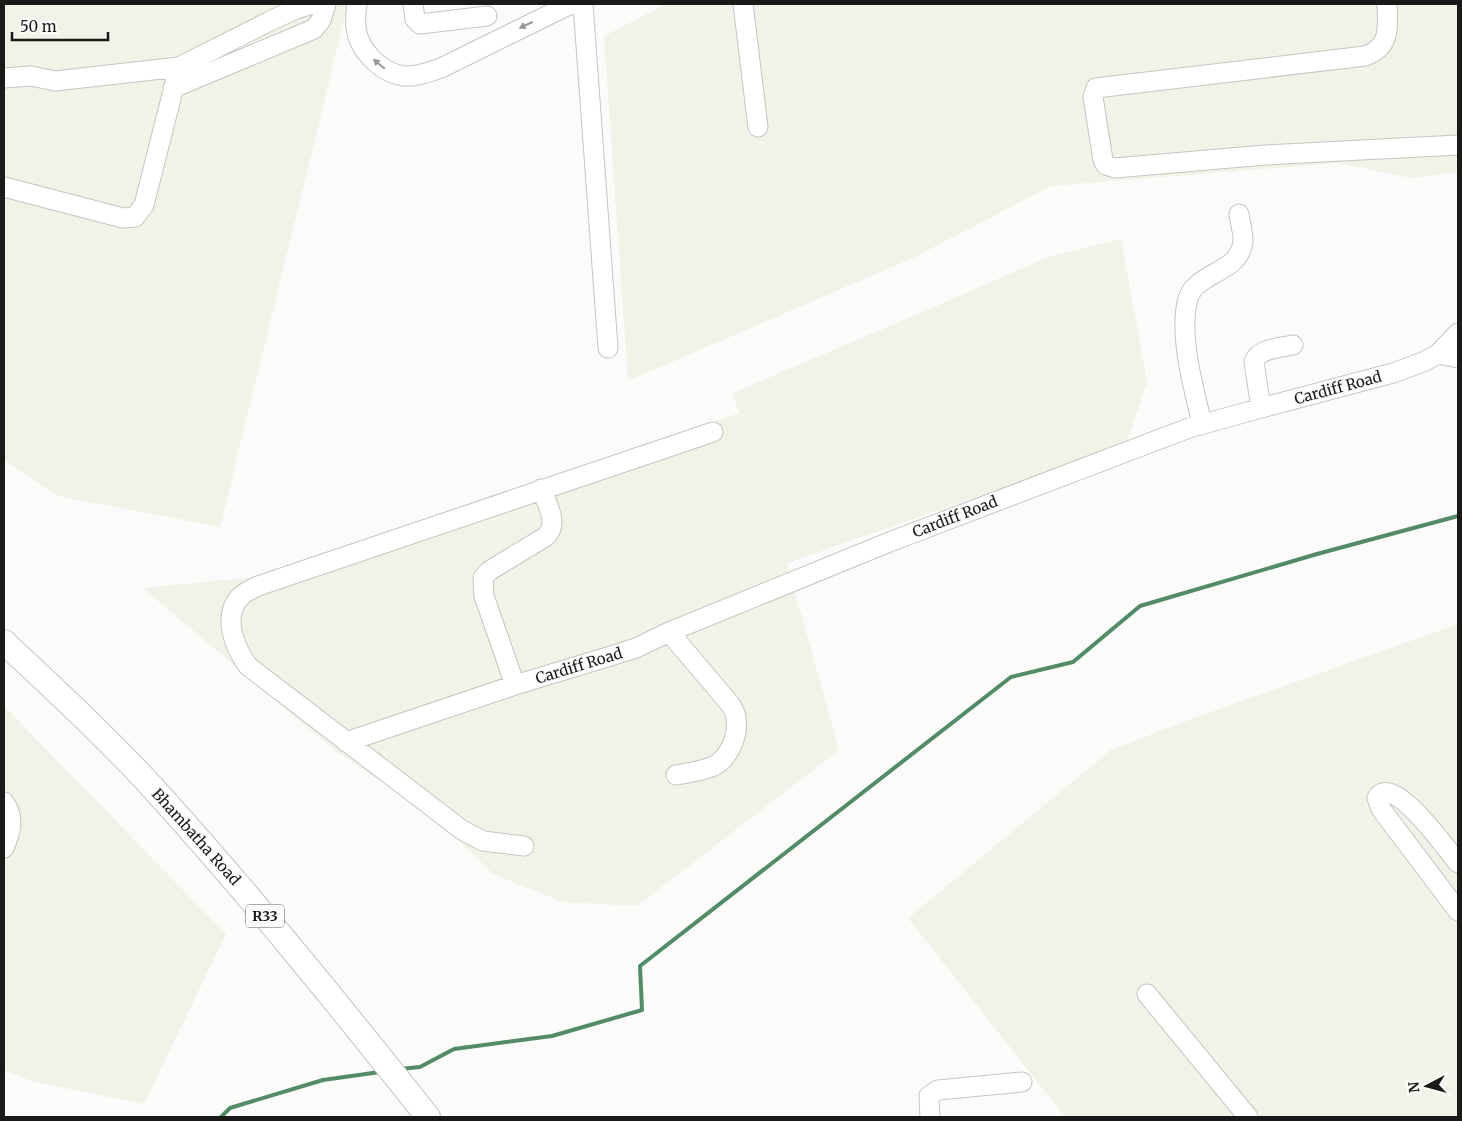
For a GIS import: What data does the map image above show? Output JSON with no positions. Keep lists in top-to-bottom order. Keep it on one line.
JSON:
{"streets":{"main road":["Bhambatha Road","R33"],"street":["Cardiff Road"]},"scale_bar":"50 m","north":"left"}
